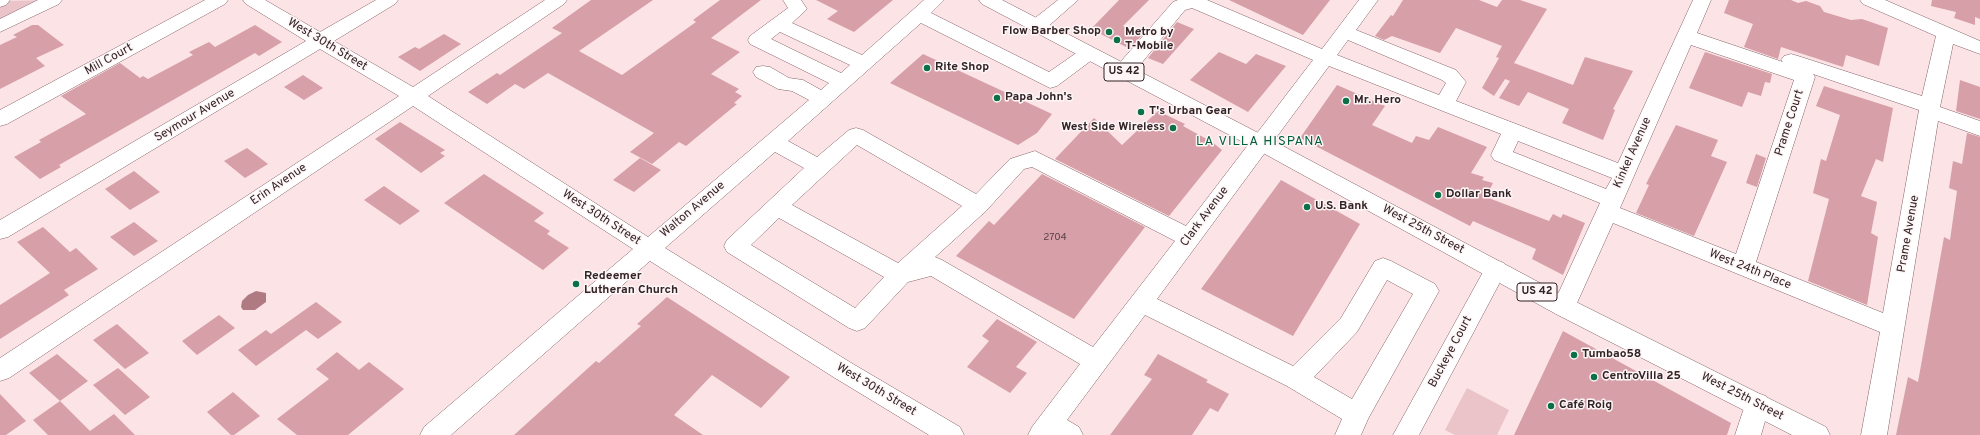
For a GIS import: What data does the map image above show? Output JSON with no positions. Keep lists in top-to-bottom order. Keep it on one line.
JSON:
{"streets":{"street":["West 30th Street","Mill Court","US 42","Seymour Avenue","Prame Court","Kinkel Avenue","Erin Avenue","Walton Avenue","Clark Avenue","West 25th Street","Prame Avenue","West 24th Place","Buckeye Court"]},"crossings":[["West 30th Street","Seymour Avenue"],["West 30th Street","Erin Avenue"],["West 30th Street","Walton Avenue"],["Prame Court","Kinkel Avenue"],["Prame Court","West 24th Place"],["Kinkel Avenue","West 25th Street"],["Kinkel Avenue","West 24th Place"],["Clark Avenue","West 25th Street"],["West 25th Street","Buckeye Court"],["Prame Avenue","West 24th Place"]],"districts":["LA VILLA HISPANA"],"places":["Flow Barber Shop","Metro by T-Mobile","Rite Shop","Papa John's","Mr. Hero","T's Urban Gear","West Side Wireless","Dollar Bank","U.S. Bank","Redeemer Lutheran Church","Tumbao58","CentroVilla 25","Café Roig"],"house_numbers":["2704"]}
